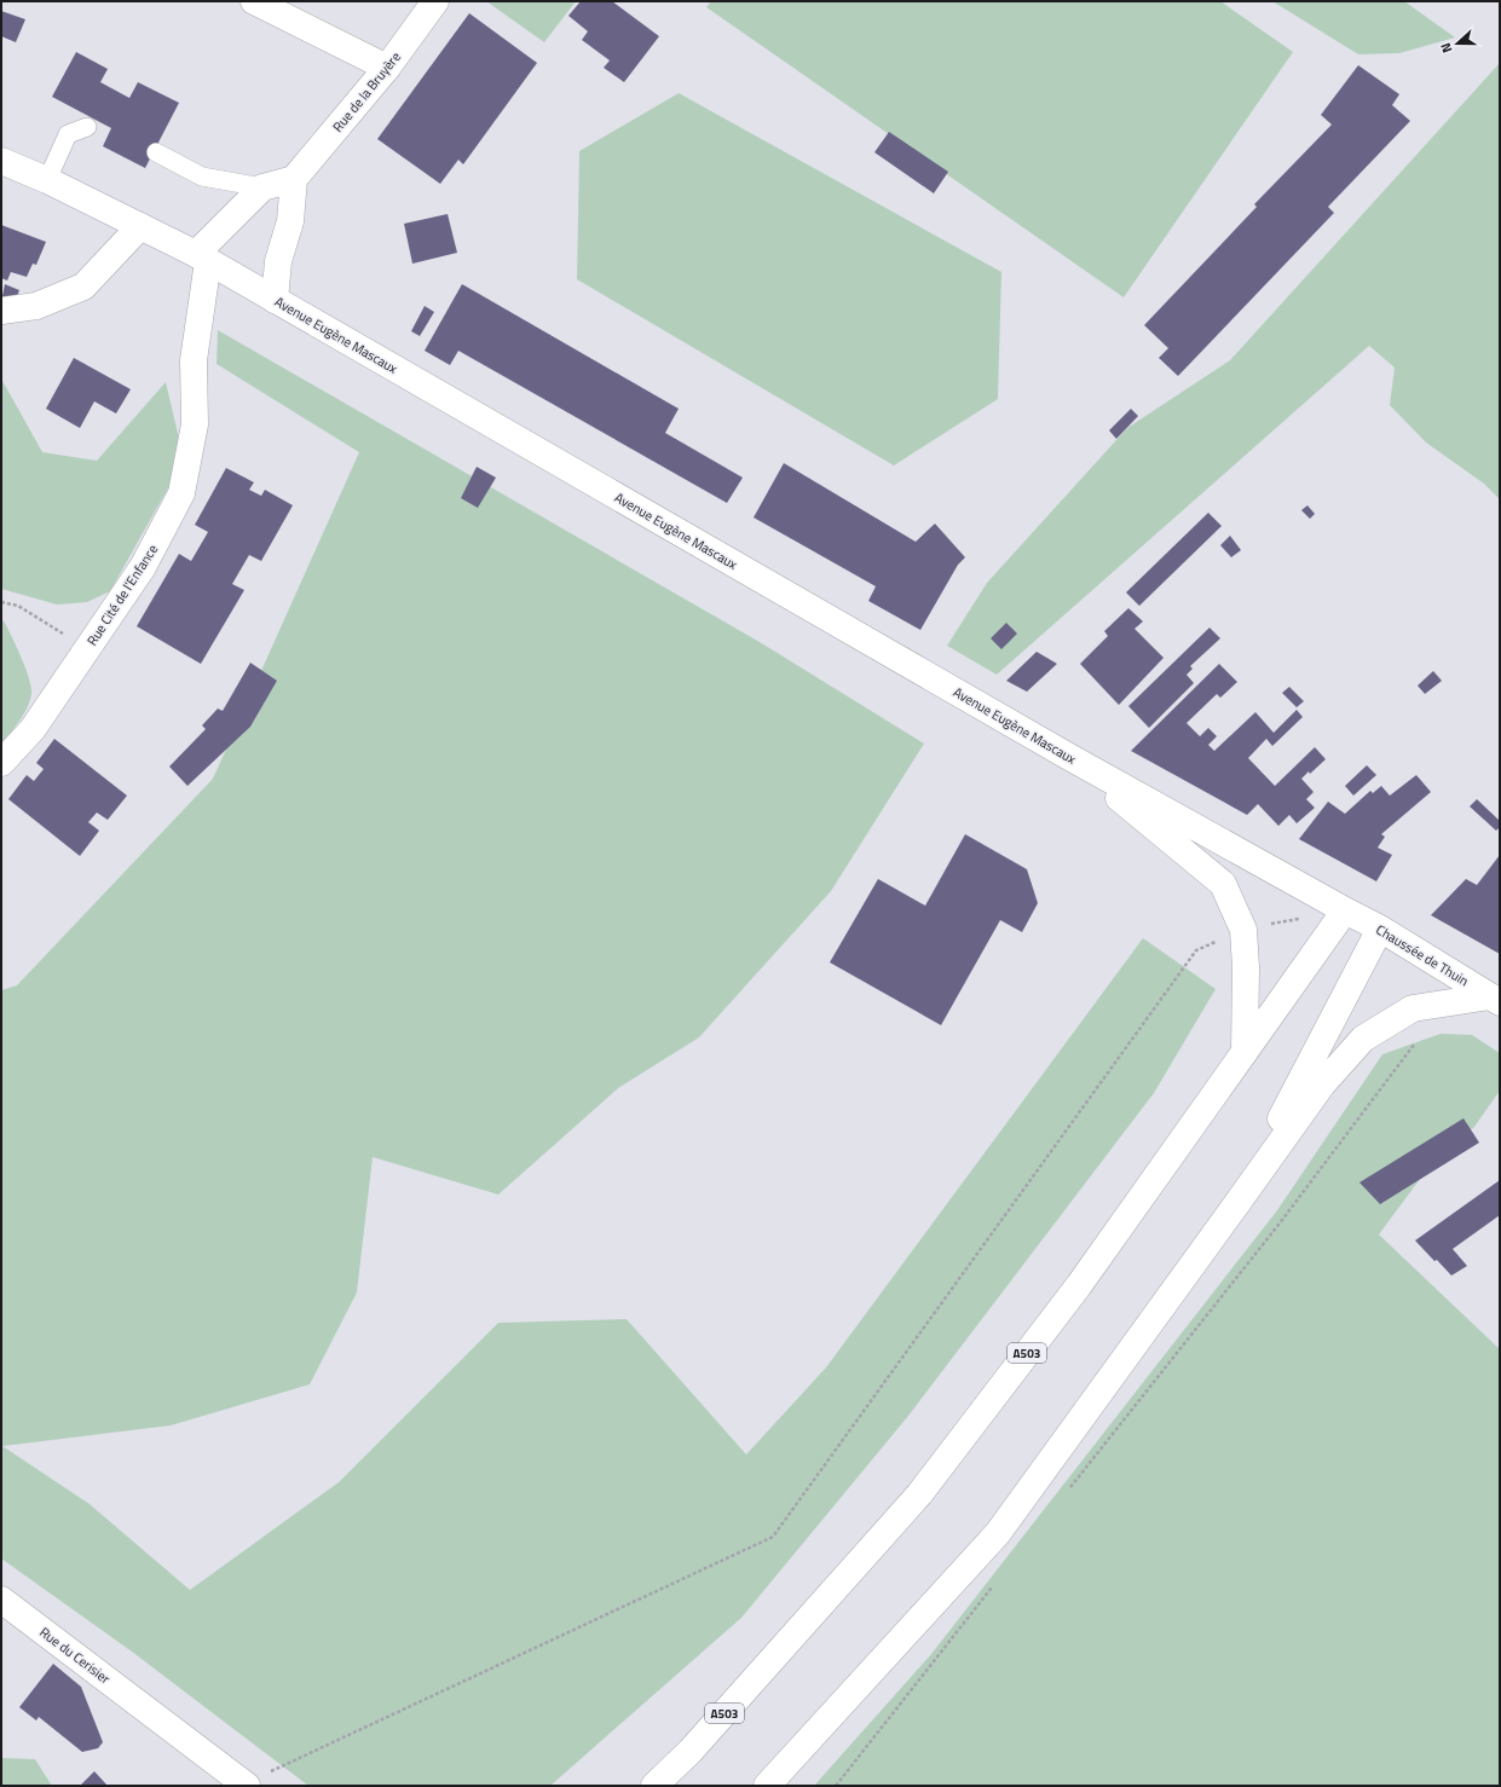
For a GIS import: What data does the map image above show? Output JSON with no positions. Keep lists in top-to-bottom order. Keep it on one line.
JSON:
{"streets":{"main road":["Rue de la Bruyère","Avenue Eugène Mascaux","Rue Cité de l'Enfance","Chaussée de Thuin","A503","Rue du Cerisier"]},"crossings":[["Avenue Eugène Mascaux","Rue Cité de l'Enfance"],["Avenue Eugène Mascaux","Chaussée de Thuin"],["Avenue Eugène Mascaux","A503"],["Chaussée de Thuin","A503"]],"north":"left"}
